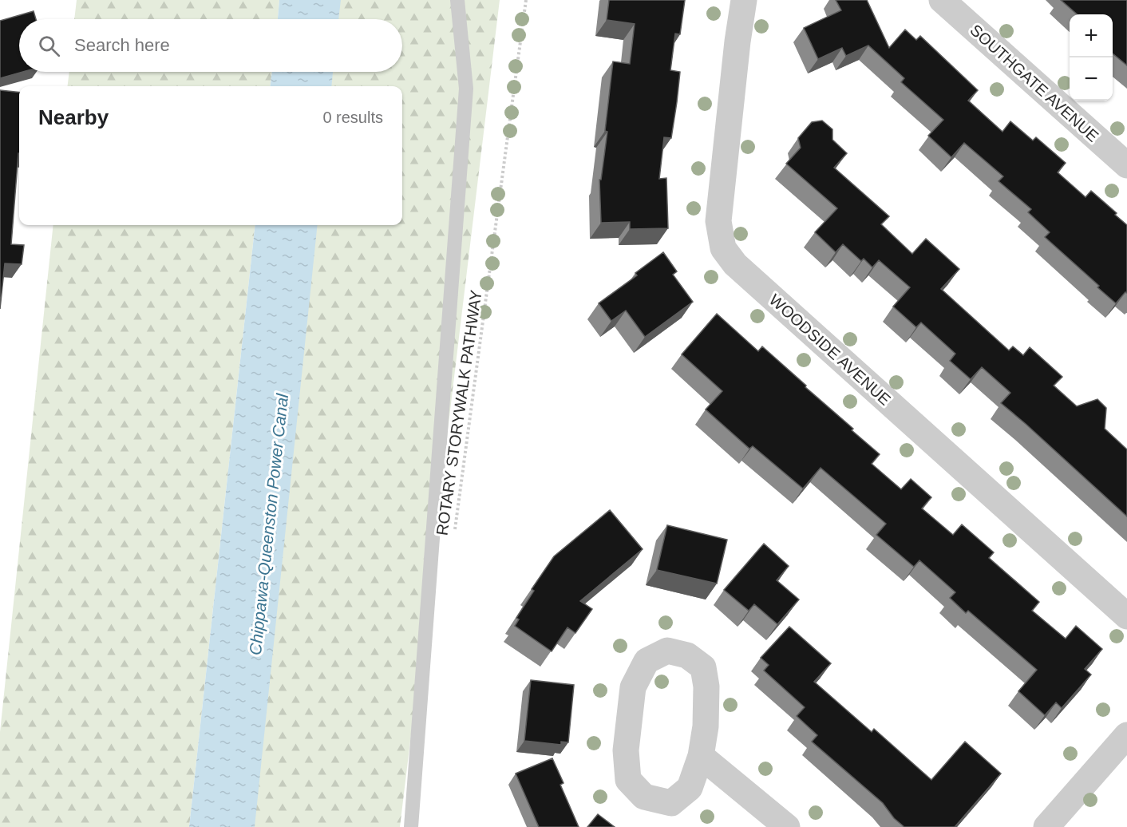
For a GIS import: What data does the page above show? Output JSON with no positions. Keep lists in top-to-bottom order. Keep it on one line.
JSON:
{"streets":{"street":["SOUTHGATE AVENUE","WOODSIDE AVENUE"],"path":["ROTARY STORYWALK PATHWAY"]},"water":["Chippawa-Queenston Power Canal"],"page":{"map_buttons":["+","−"],"search":"Search here","heading":["Nearby","0 results"]}}
